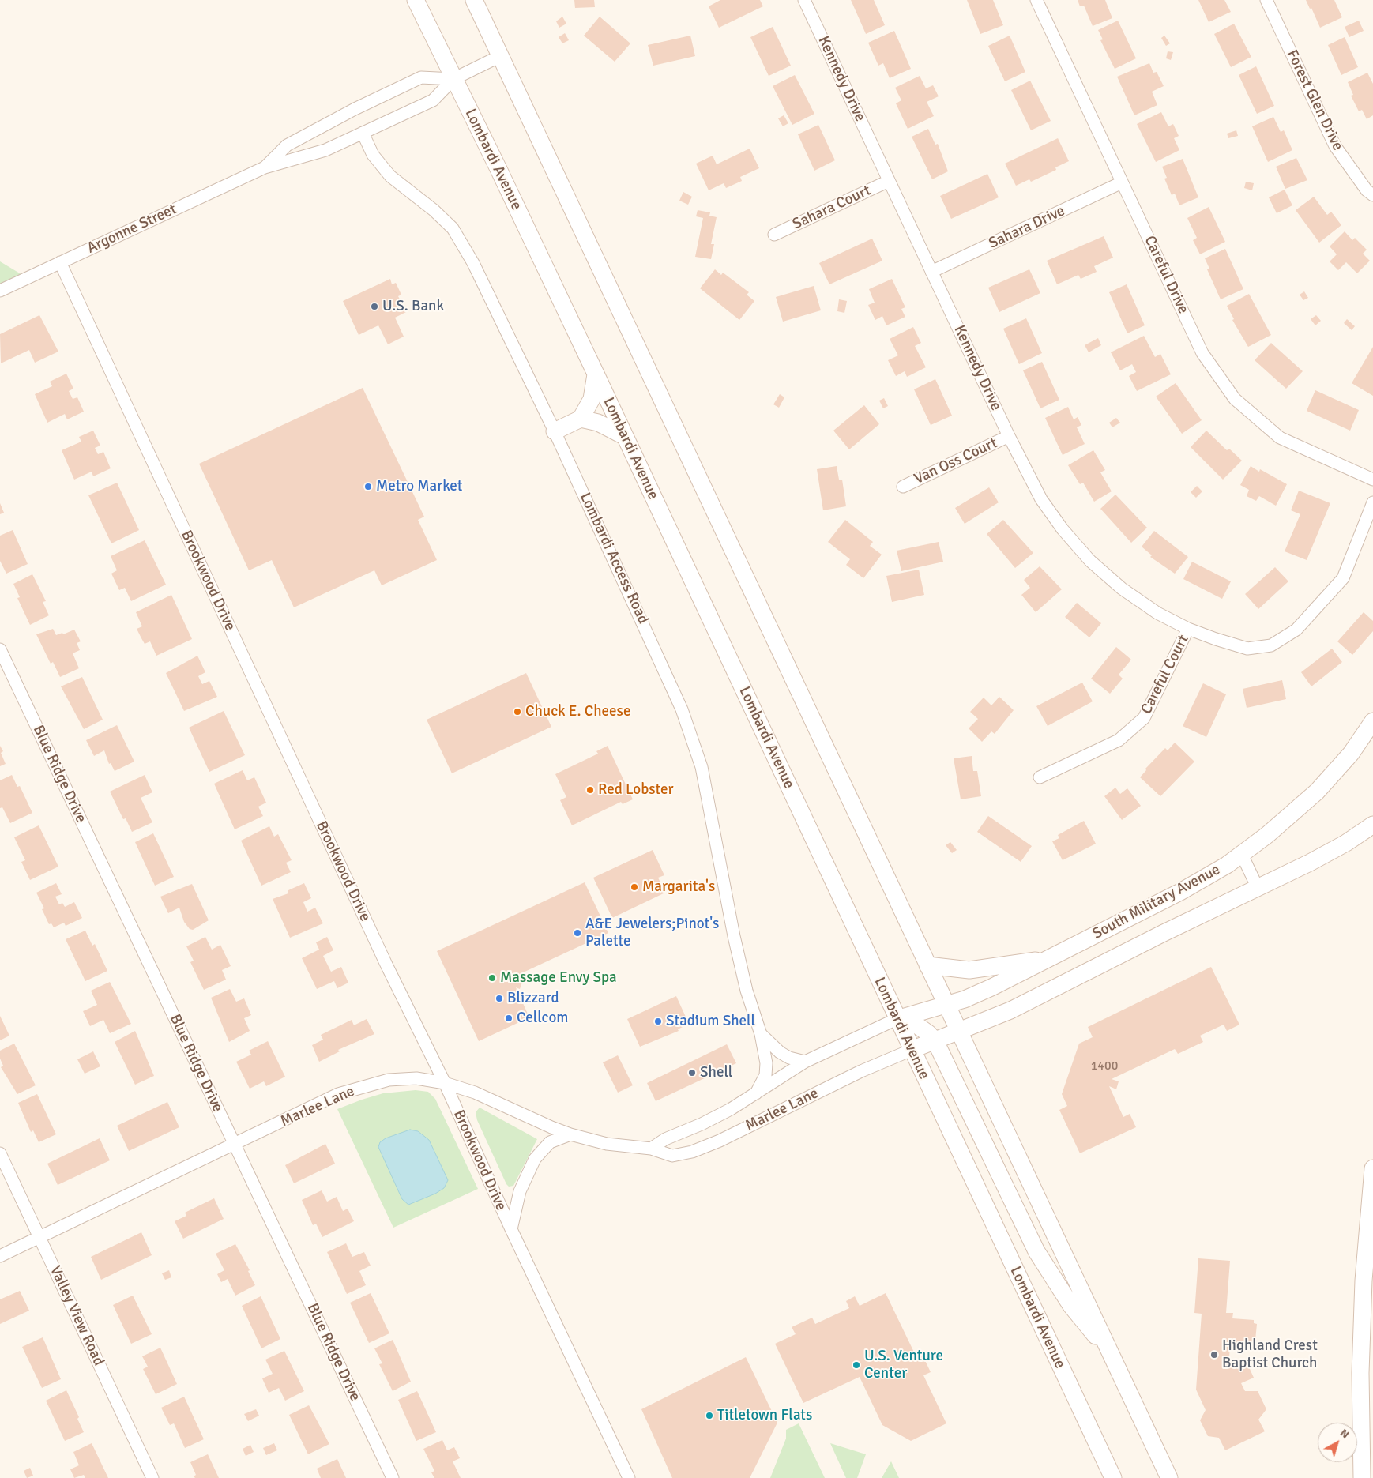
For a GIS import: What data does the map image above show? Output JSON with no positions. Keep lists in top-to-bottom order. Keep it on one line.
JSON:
{"streets":{"main road":["Lombardi Avenue","South Military Avenue"],"street":["Kennedy Drive","Forest Glen Drive","Sahara Court","Sahara Drive","Argonne Street","Careful Drive","Van Oss Court","Lombardi Access Road","Brookwood Drive","Careful Court","Blue Ridge Drive","Marlee Lane","Valley View Road"]},"crossings":[["Kennedy Drive","Sahara Court"],["Kennedy Drive","Sahara Drive"],["Kennedy Drive","Van Oss Court"],["Kennedy Drive","Careful Court"],["Lombardi Avenue","Argonne Street"],["Lombardi Avenue","South Military Avenue"],["Lombardi Avenue","Marlee Lane"],["Sahara Drive","Careful Drive"],["Argonne Street","Lombardi Access Road"],["Argonne Street","Brookwood Drive"],["Lombardi Access Road","Marlee Lane"],["Brookwood Drive","Marlee Lane"],["Blue Ridge Drive","Marlee Lane"],["South Military Avenue","Marlee Lane"],["Marlee Lane","Valley View Road"]],"places":["U.S. Bank","Metro Market","Chuck E. Cheese","Red Lobster","Margarita's","A&E Jewelers;Pinot's Palette","Massage Envy Spa","Blizzard","Cellcom","Stadium Shell","Shell","Highland Crest Baptist Church","U.S. Venture Center","Titletown Flats"],"house_numbers":["1400"],"north":"top right"}
